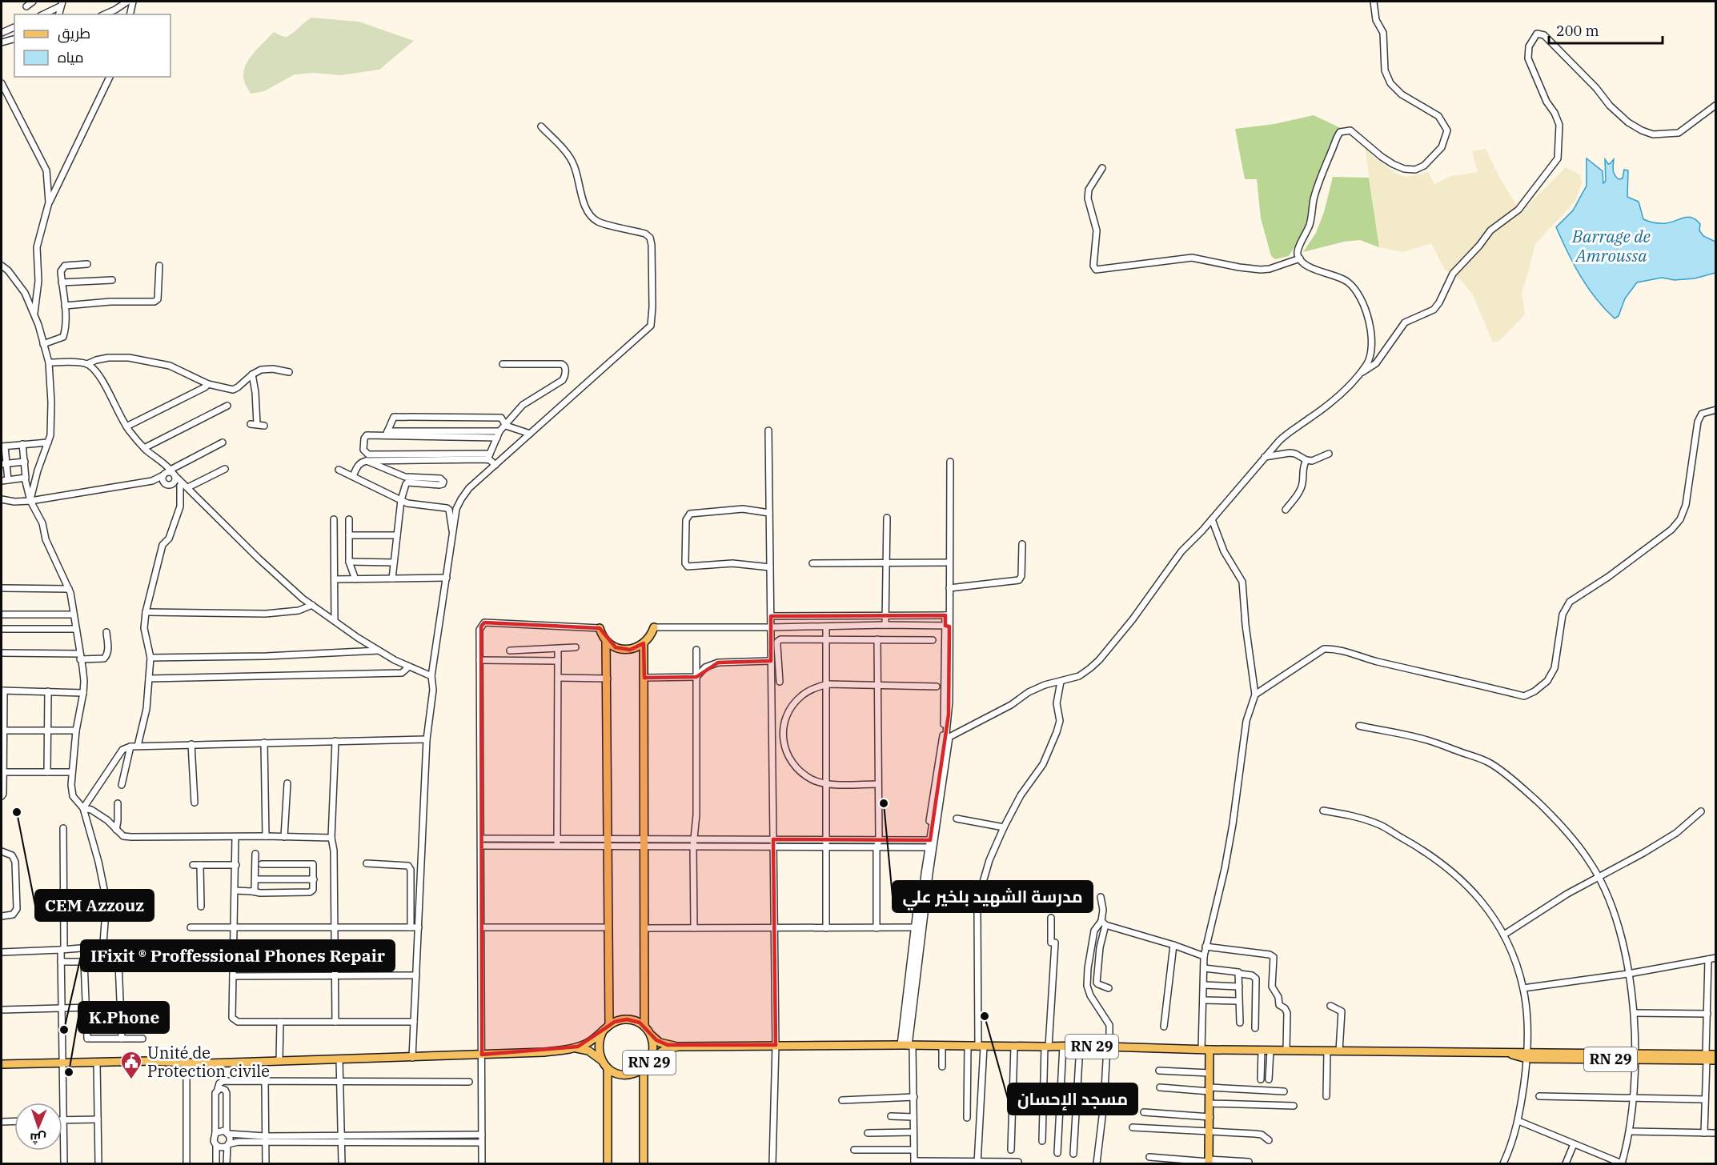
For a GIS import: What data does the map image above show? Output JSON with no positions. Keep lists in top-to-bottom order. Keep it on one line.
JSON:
{"streets":{"main road":["RN 29"]},"water":["Barrage de Amroussa"],"places":{"other":["مدرسة الشهيد بلخير علي","CEM Azzouz","مسجد الإحسان","IFixit ® Proffessional Phones Repair","K.Phone"],"public building":["Unité de Protection civile"]},"legend":["طريق","مياه"],"scale_bar":"200 m","north":"bottom"}
